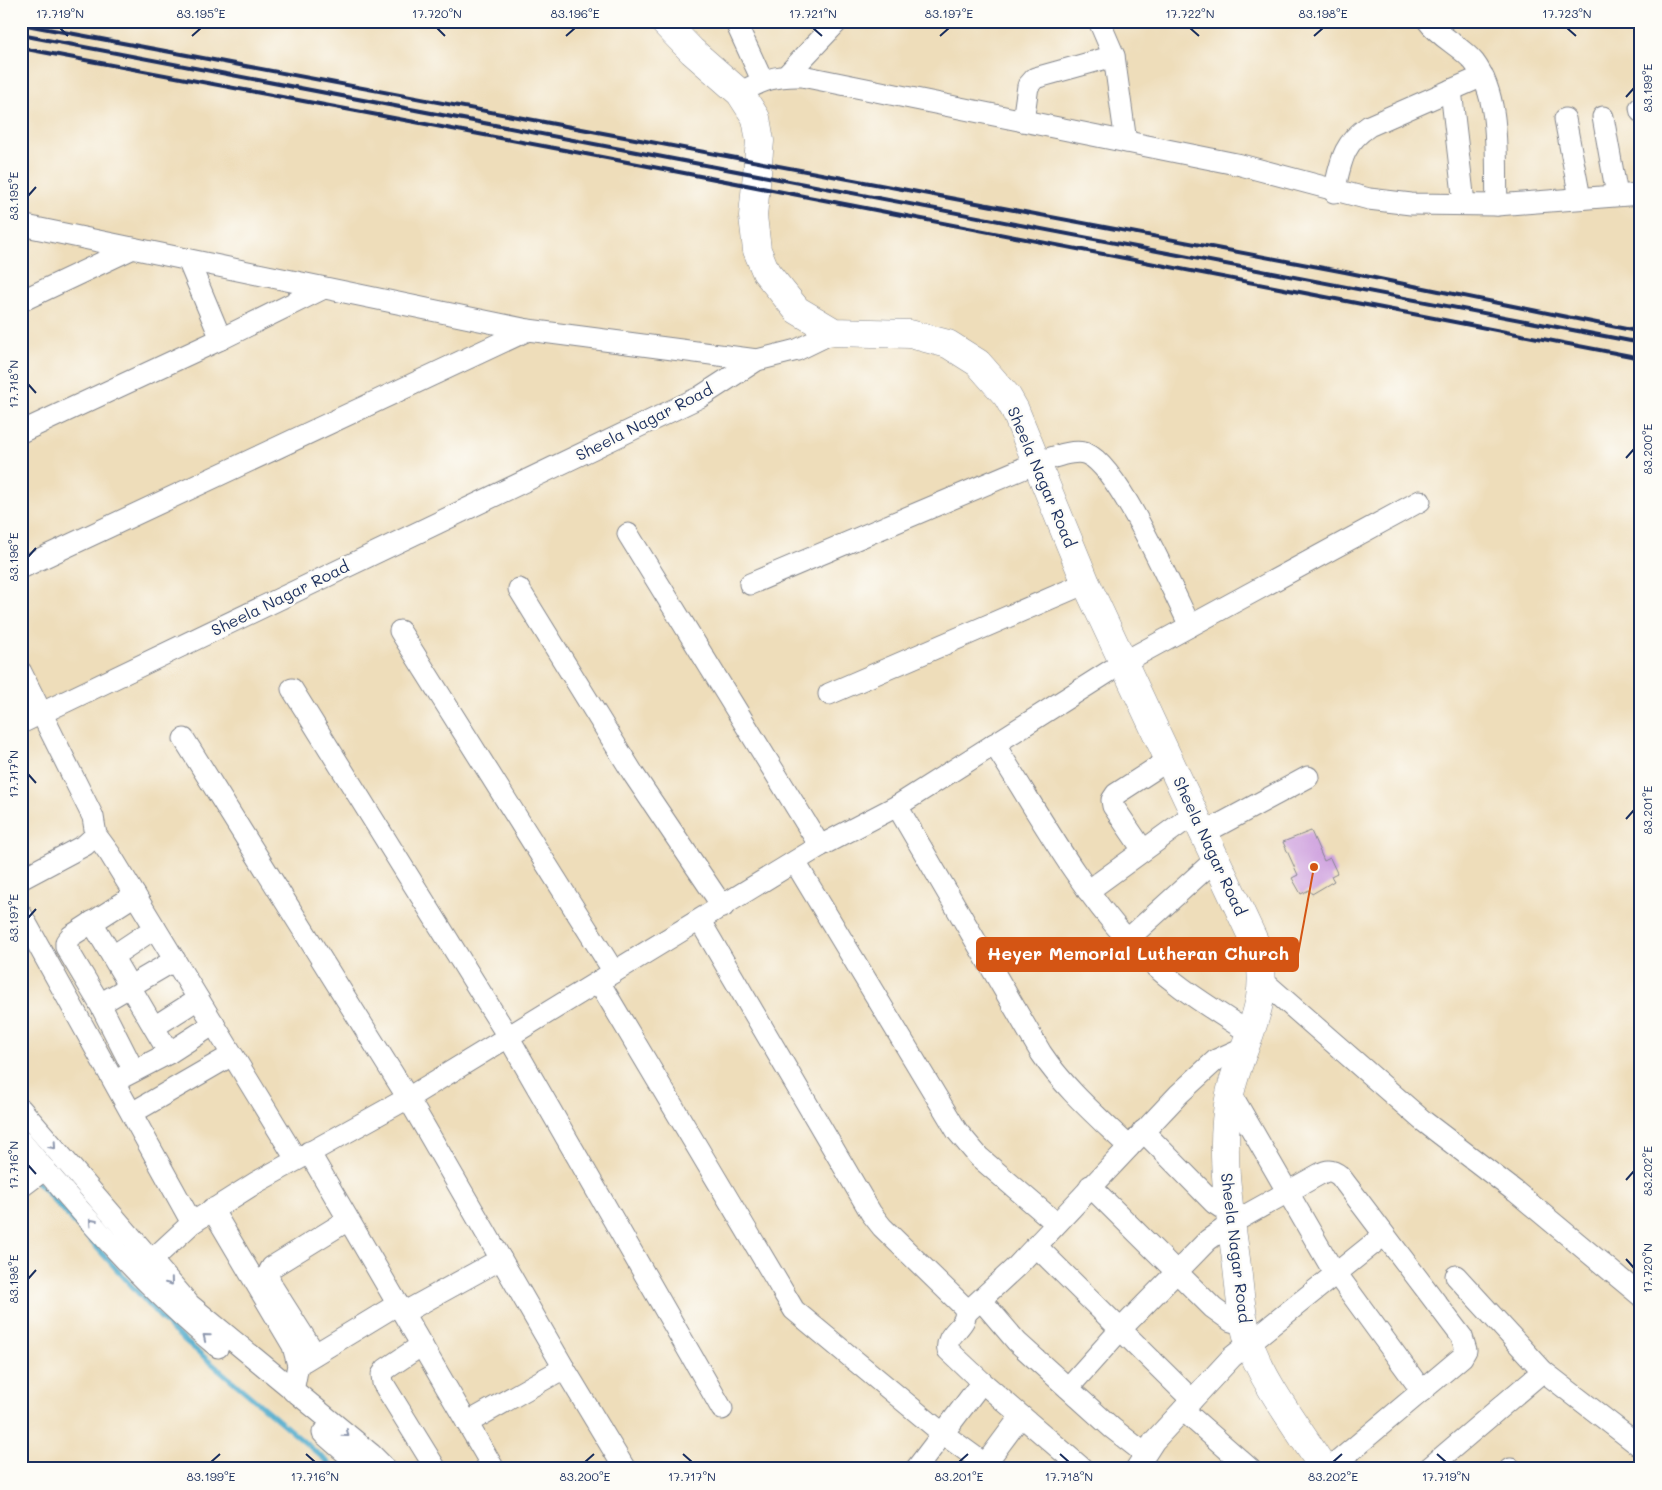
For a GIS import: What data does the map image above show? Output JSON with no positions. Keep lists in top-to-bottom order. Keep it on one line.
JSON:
{"streets":{"main road":["Sheela Nagar Road"]},"places":["Heyer Memorial Lutheran Church"],"coordinates":["17.719°N","83.195°E","17.720°N","83.196°E","17.721°N","83.197°E","17.722°N","83.198°E","17.723°N","83.199°E","17.718°N","83.200°E","17.717°N","83.201°E","17.716°N","83.202°E"]}
